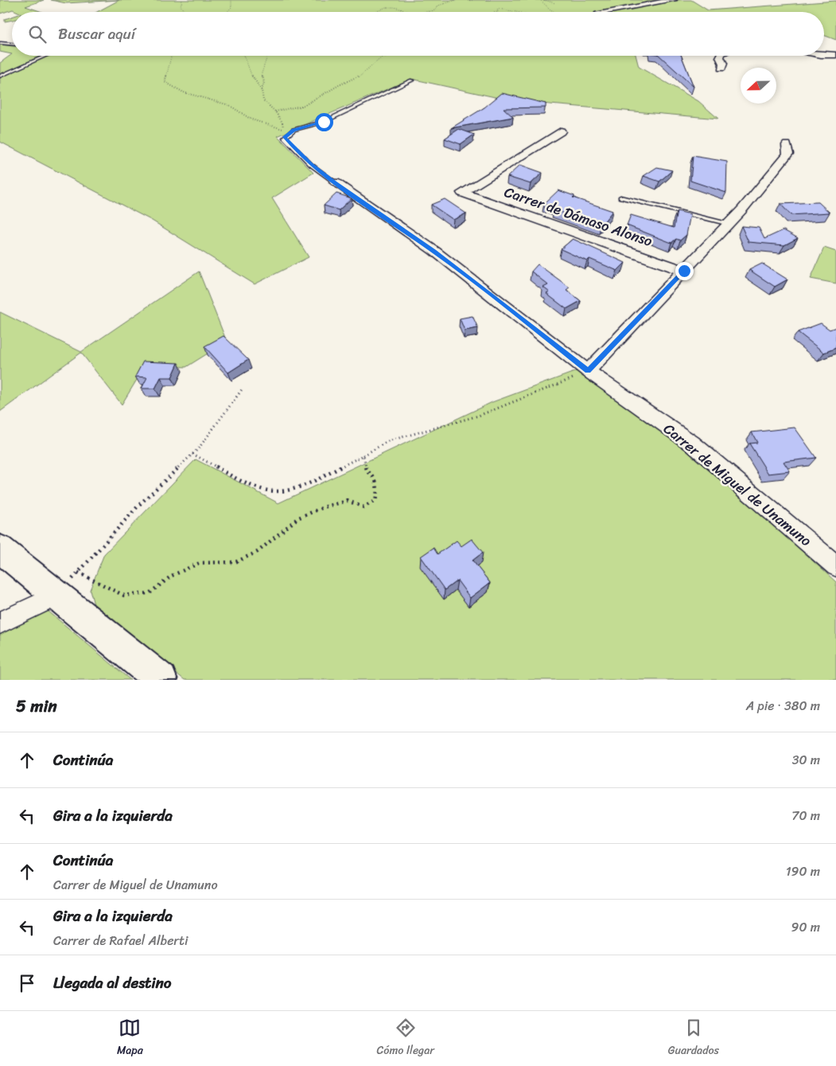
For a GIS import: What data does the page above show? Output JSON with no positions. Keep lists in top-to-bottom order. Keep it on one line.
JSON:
{"streets":{"street":["Carrer de Dámaso Alonso","Carrer de Miguel de Unamuno"]},"north":"left","page":{"search":"Buscar aquí","heading":["5 min","A pie · 380 m"],"list":[["Continúa","30 m"],["Gira a la izquierda","70 m"],["Continúa","Carrer de Miguel de Unamuno","190 m"],["Gira a la izquierda","Carrer de Rafael Alberti","90 m"],"Llegada al destino"],"nav":["Mapa","Cómo llegar","Guardados"]}}
